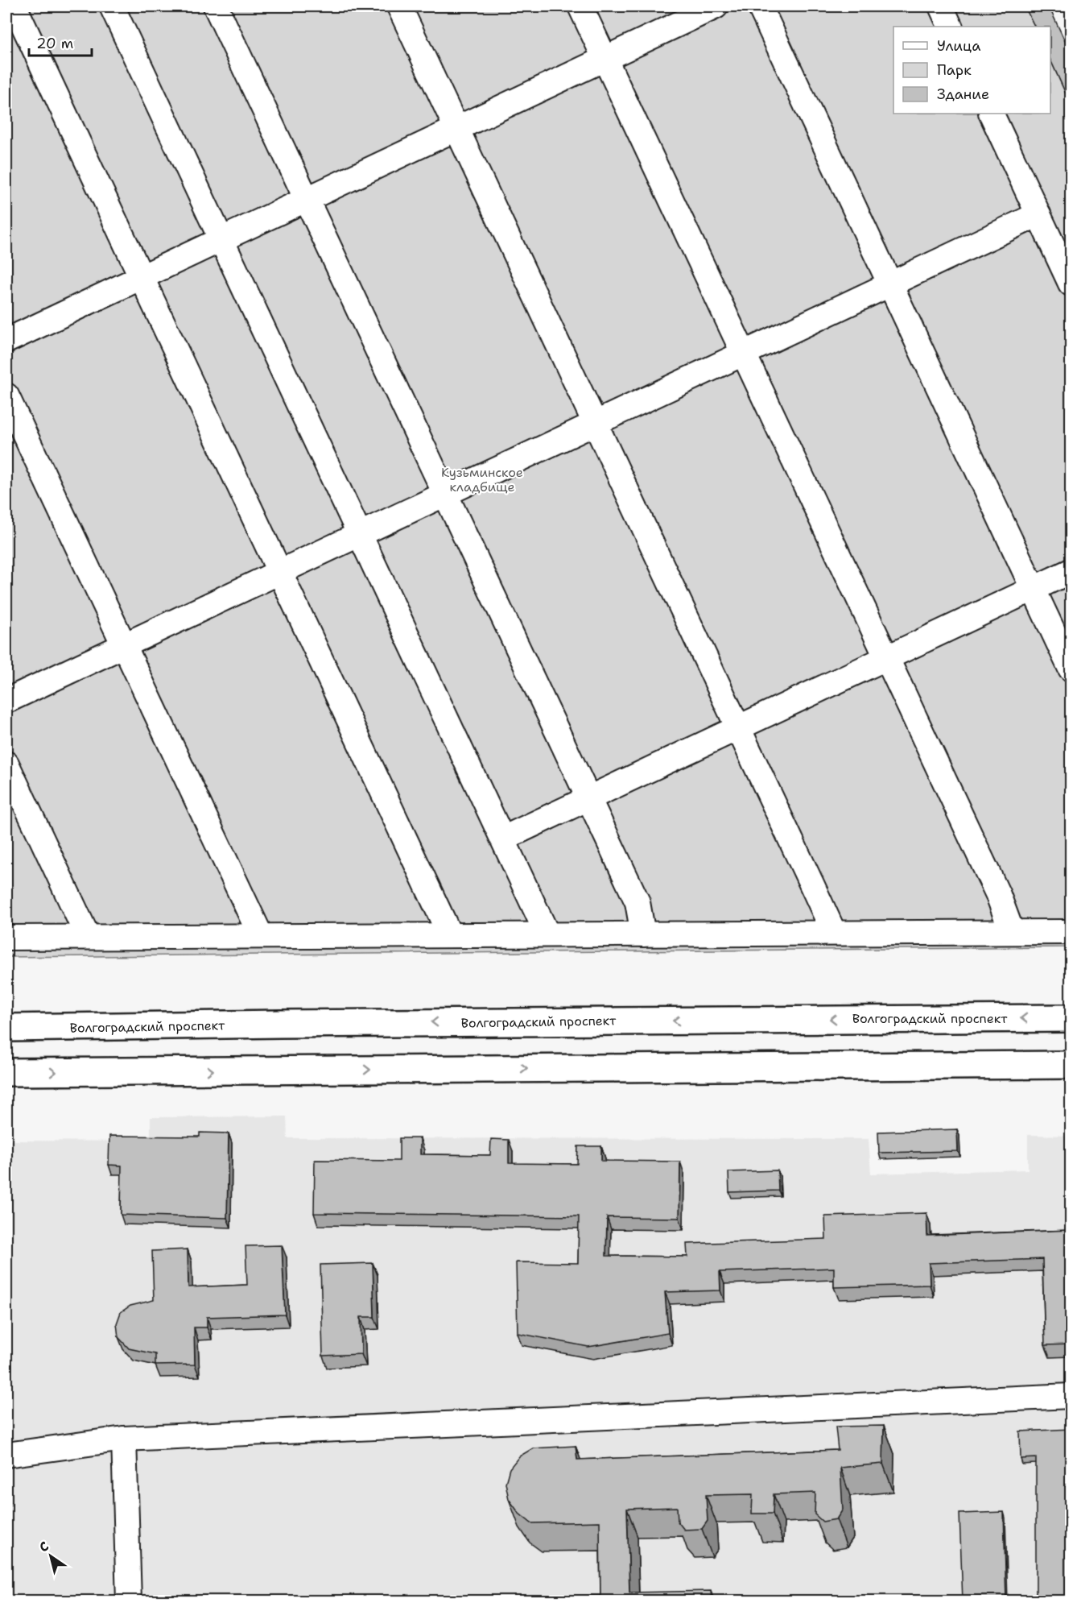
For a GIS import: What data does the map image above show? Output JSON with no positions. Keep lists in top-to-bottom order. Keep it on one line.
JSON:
{"streets":{"main road":["Волгоградский проспект"]},"parks":["Кузьминское кладбище"],"legend":["Улица","Парк","Здание"],"scale_bar":"20 m","north":"top left"}
